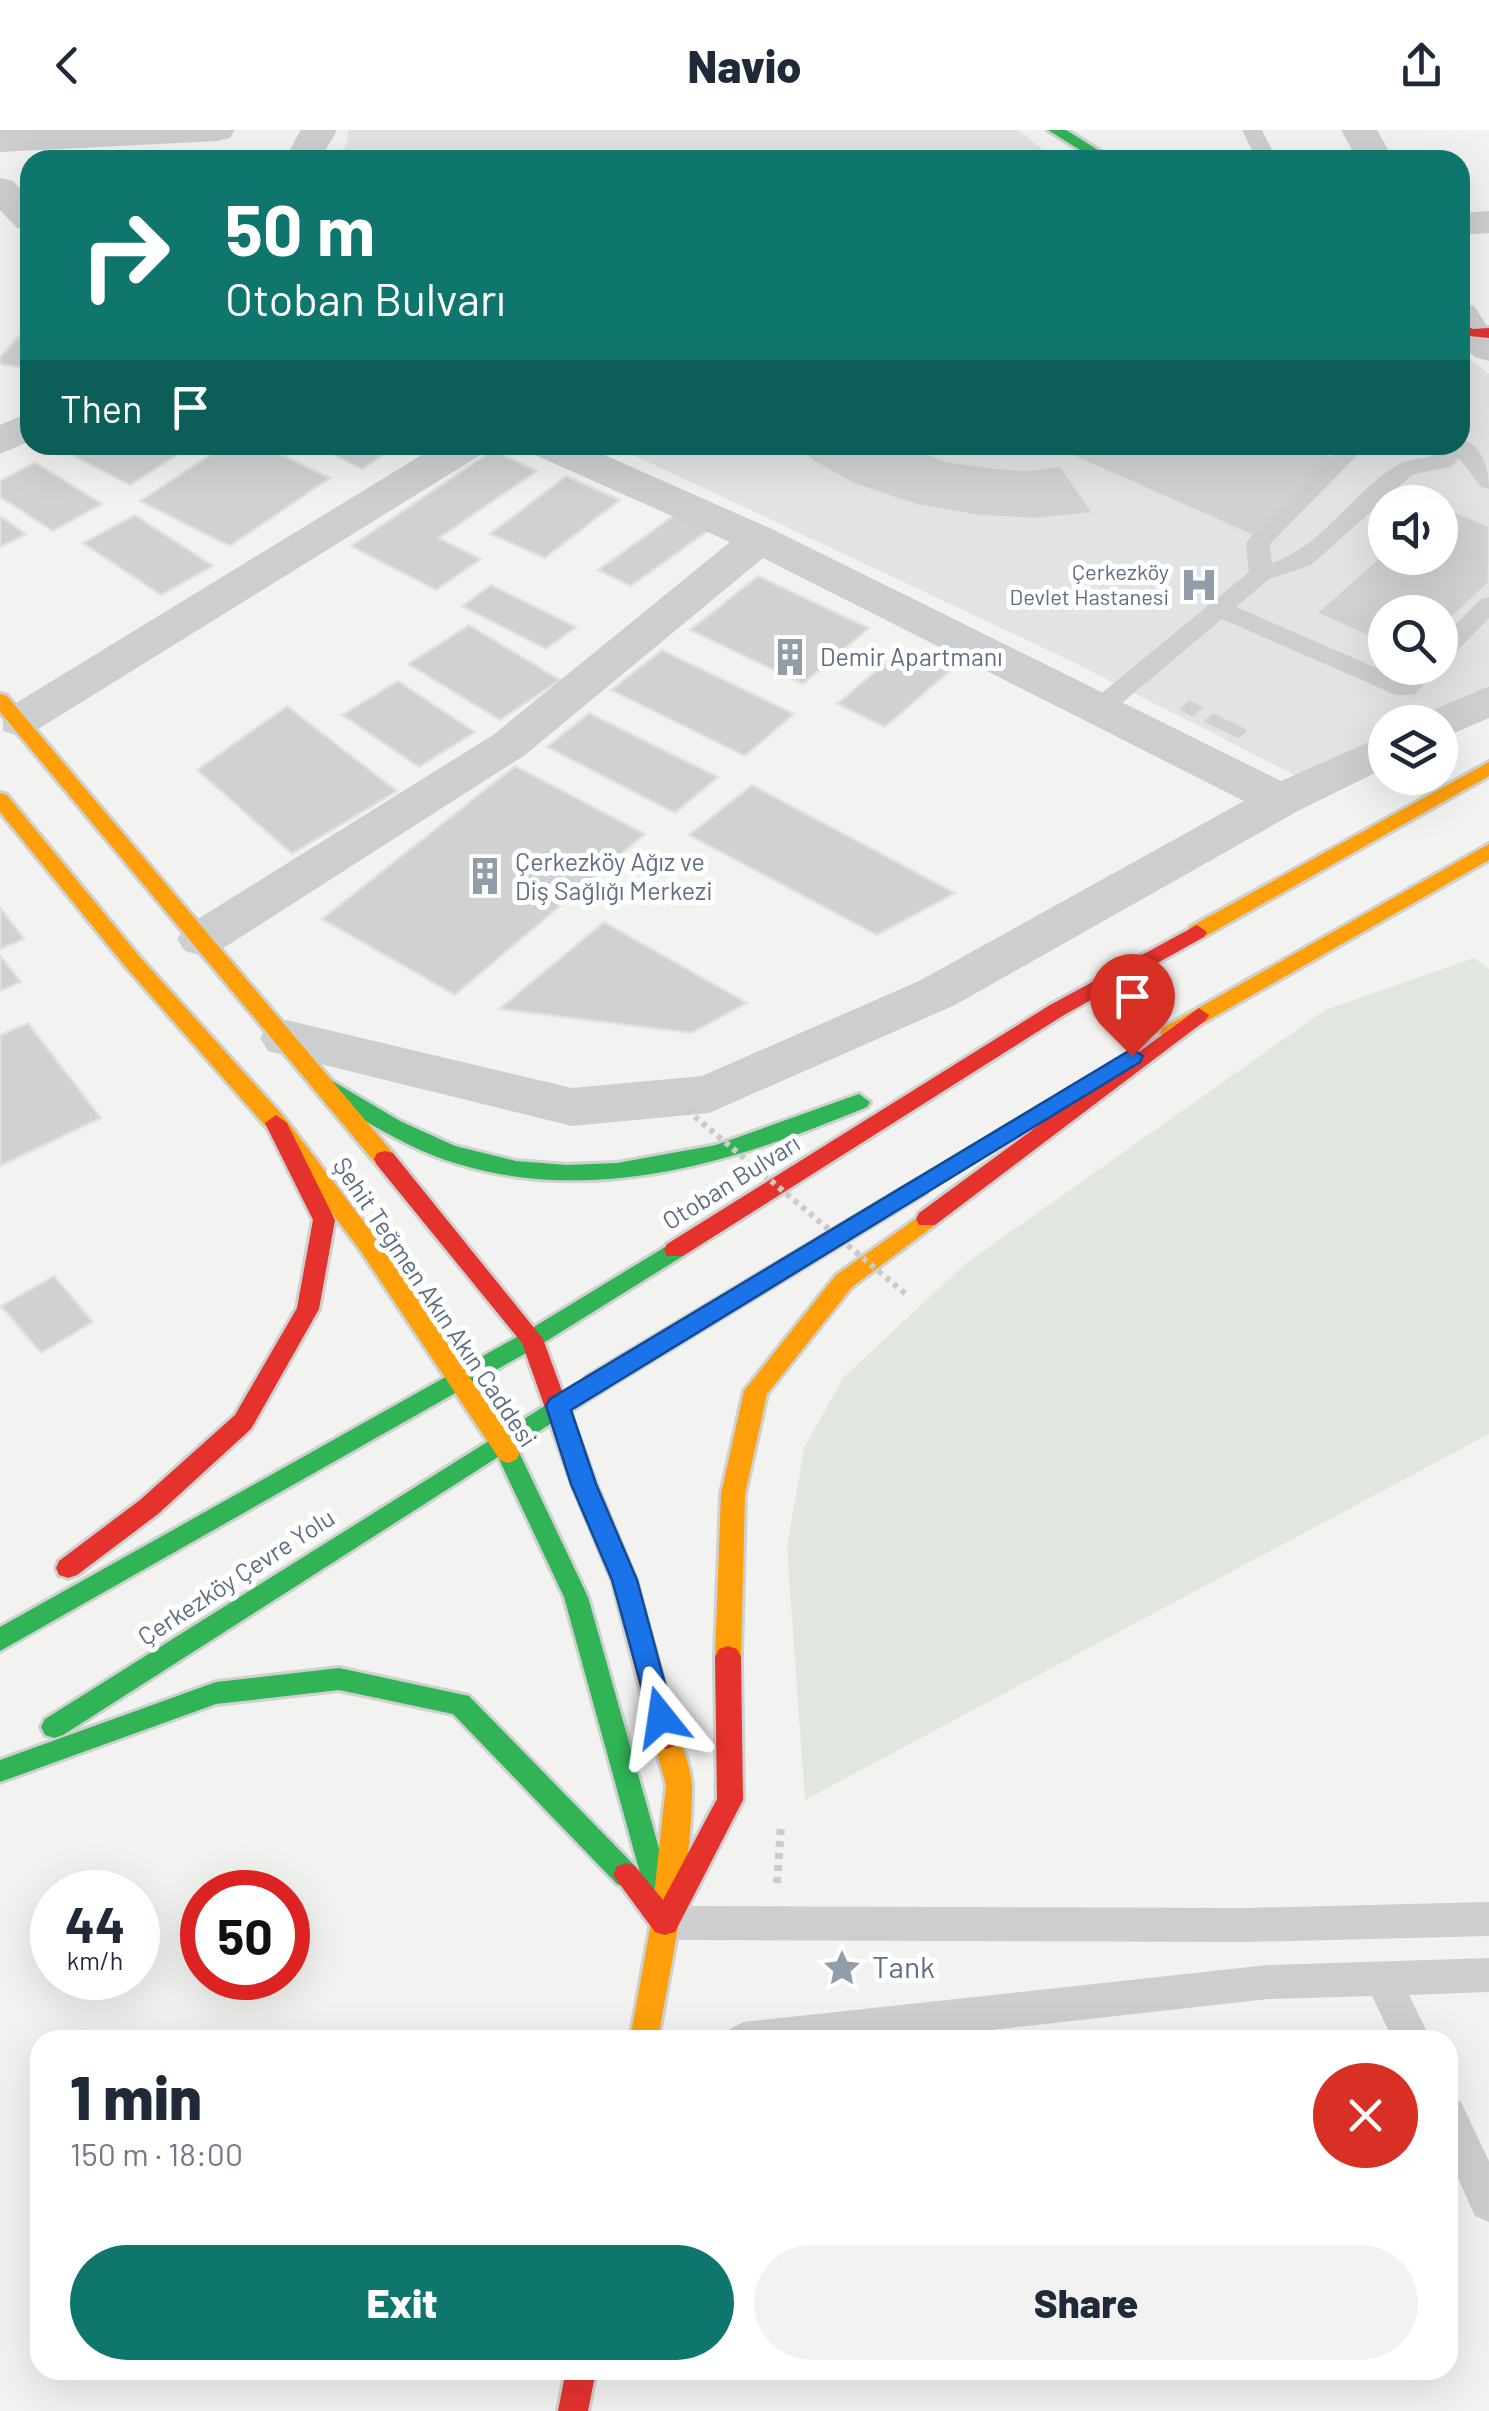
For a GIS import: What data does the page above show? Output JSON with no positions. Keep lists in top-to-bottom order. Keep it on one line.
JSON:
{"streets":{"main road":["Otoban Bulvarı","Şehit Teğmen Akın Akın Caddesi","Çerkezköy Çevre Yolu"]},"crossings":[["Otoban Bulvarı","Şehit Teğmen Akın Akın Caddesi"],["Şehit Teğmen Akın Akın Caddesi","Çerkezköy Çevre Yolu"]],"places":{"hospital":["Çerkezköy Devlet Hastanesi"],"building":["Demir Apartmanı","Çerkezköy Ağız ve Diş Sağlığı Merkezi"],"place":["Tank"]},"page":{"header":"Navio","turn":["50 m","Otoban Bulvarı"],"then":"Then","speed":"44 km/h","limit":"50","heading":["1 min","150 m · 18:00"],"buttons":["Exit","Share"]}}
